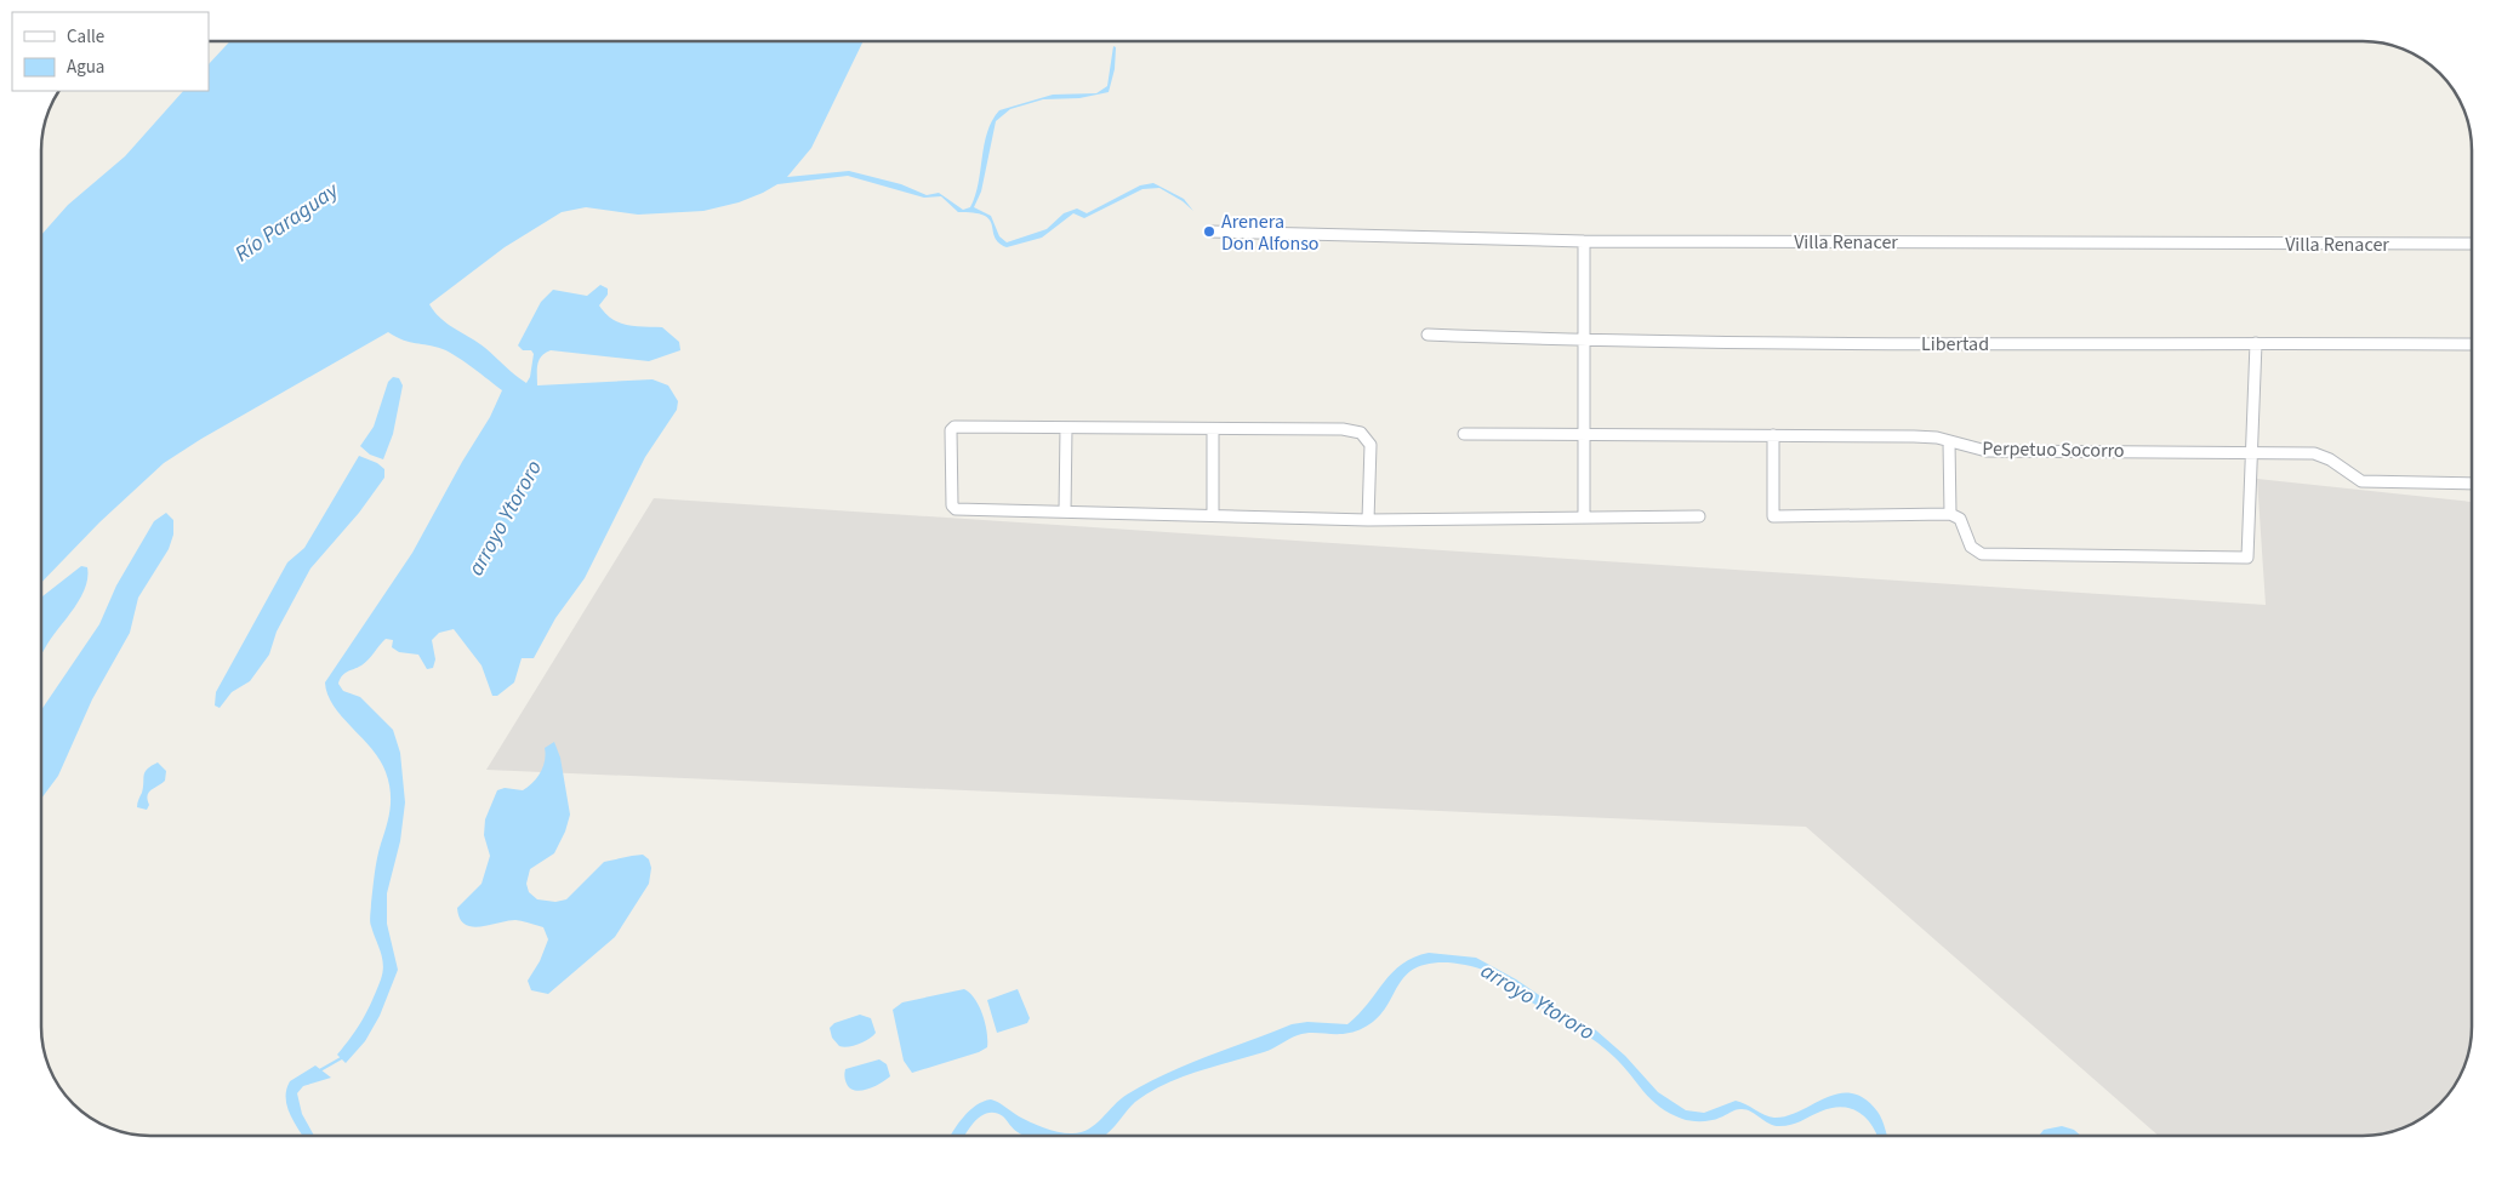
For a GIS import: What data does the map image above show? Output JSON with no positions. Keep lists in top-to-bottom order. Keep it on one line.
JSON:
{"streets":{"street":["Villa Renacer","Libertad","Perpetuo Socorro"]},"water":["Río Paraguay","arroyo Ytororo"],"places":["Arenera Don Alfonso"],"legend":["Calle","Agua"]}
